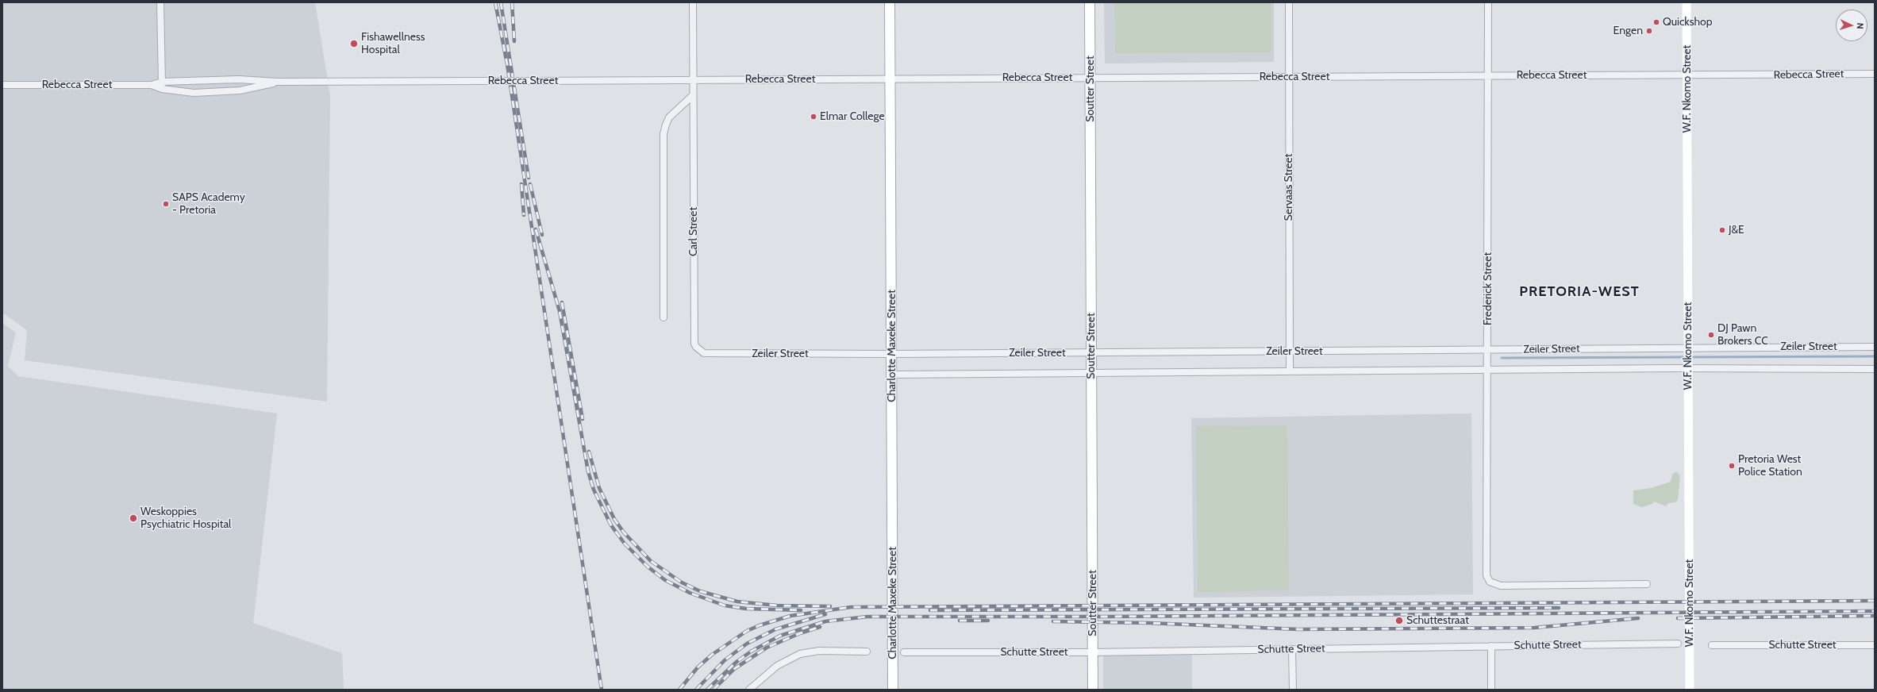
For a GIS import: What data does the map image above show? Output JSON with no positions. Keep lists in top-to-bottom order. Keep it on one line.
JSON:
{"streets":{"main road":["Soutter Street","W.F. Nkomo Street","Charlotte Maxeke Street"],"street":["Rebecca Street","Servaas Street","Carl Street","Frederick Street","Zeiler Street","Schutte Street"]},"crossings":[["Rebecca Street","Soutter Street"],["Rebecca Street","W.F. Nkomo Street"],["Rebecca Street","Servaas Street"],["Rebecca Street","Carl Street"],["Rebecca Street","Frederick Street"],["Rebecca Street","Charlotte Maxeke Street"],["Soutter Street","Zeiler Street"],["Soutter Street","Schutte Street"],["W.F. Nkomo Street","Zeiler Street"],["Servaas Street","Zeiler Street"],["Carl Street","Zeiler Street"],["Frederick Street","Zeiler Street"],["Charlotte Maxeke Street","Zeiler Street"]],"districts":["PRETORIA-WEST"],"places":["Quickshop","Engen","Fishawellness Hospital","Elmar College","SAPS Academy - Pretoria","J&E","DJ Pawn Brokers CC","Pretoria West Police Station","Weskoppies Psychiatric Hospital","Schuttestraat"],"north":"right"}
